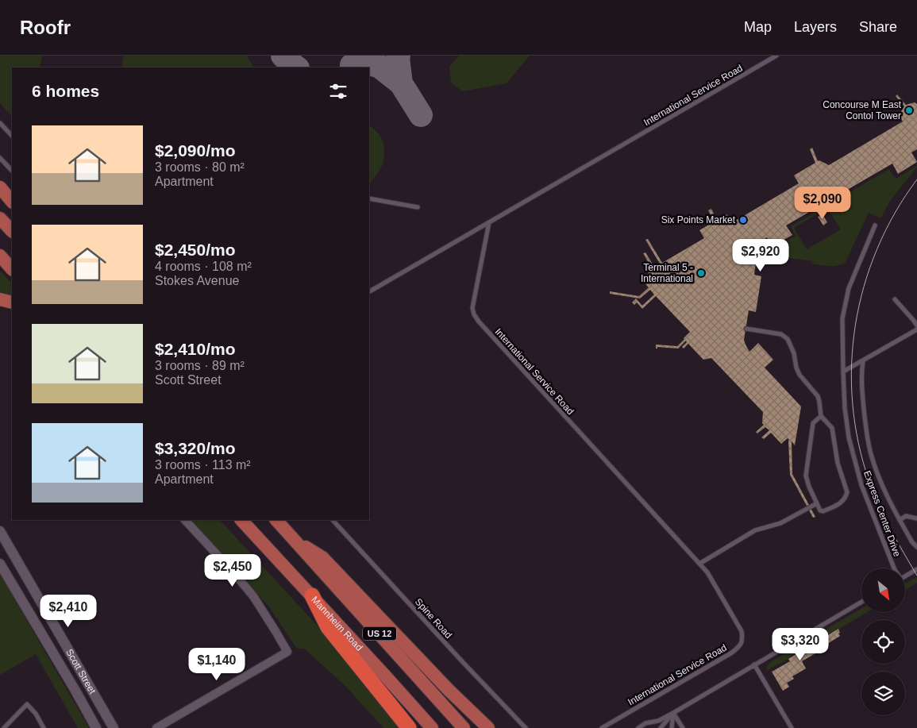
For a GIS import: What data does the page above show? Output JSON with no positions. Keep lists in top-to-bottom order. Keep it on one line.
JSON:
{"streets":{"main road":["Mannheim Road","US 12"],"street":["Scott Street"],"lane":["International Service Road","Express Center Drive","Spine Road"]},"places":["Concourse M East Contol Tower","Six Points Market","Terminal 5 - International"],"north":"bottom right","page":{"header":"Roofr","nav":["Map","Layers","Share"],"heading":"6 homes","list":[{"name":"$2,090/mo","note":"3 rooms · 80 m² · Apartment"},{"name":"$2,450/mo","note":"4 rooms · 108 m² · Stokes Avenue"},{"name":"$2,410/mo","note":"3 rooms · 89 m² · Scott Street"},{"name":"$3,320/mo","note":"3 rooms · 113 m² · Apartment"}],"price":["$2,090","$2,920","$2,450","$2,410","$3,320","$1,140"]}}
